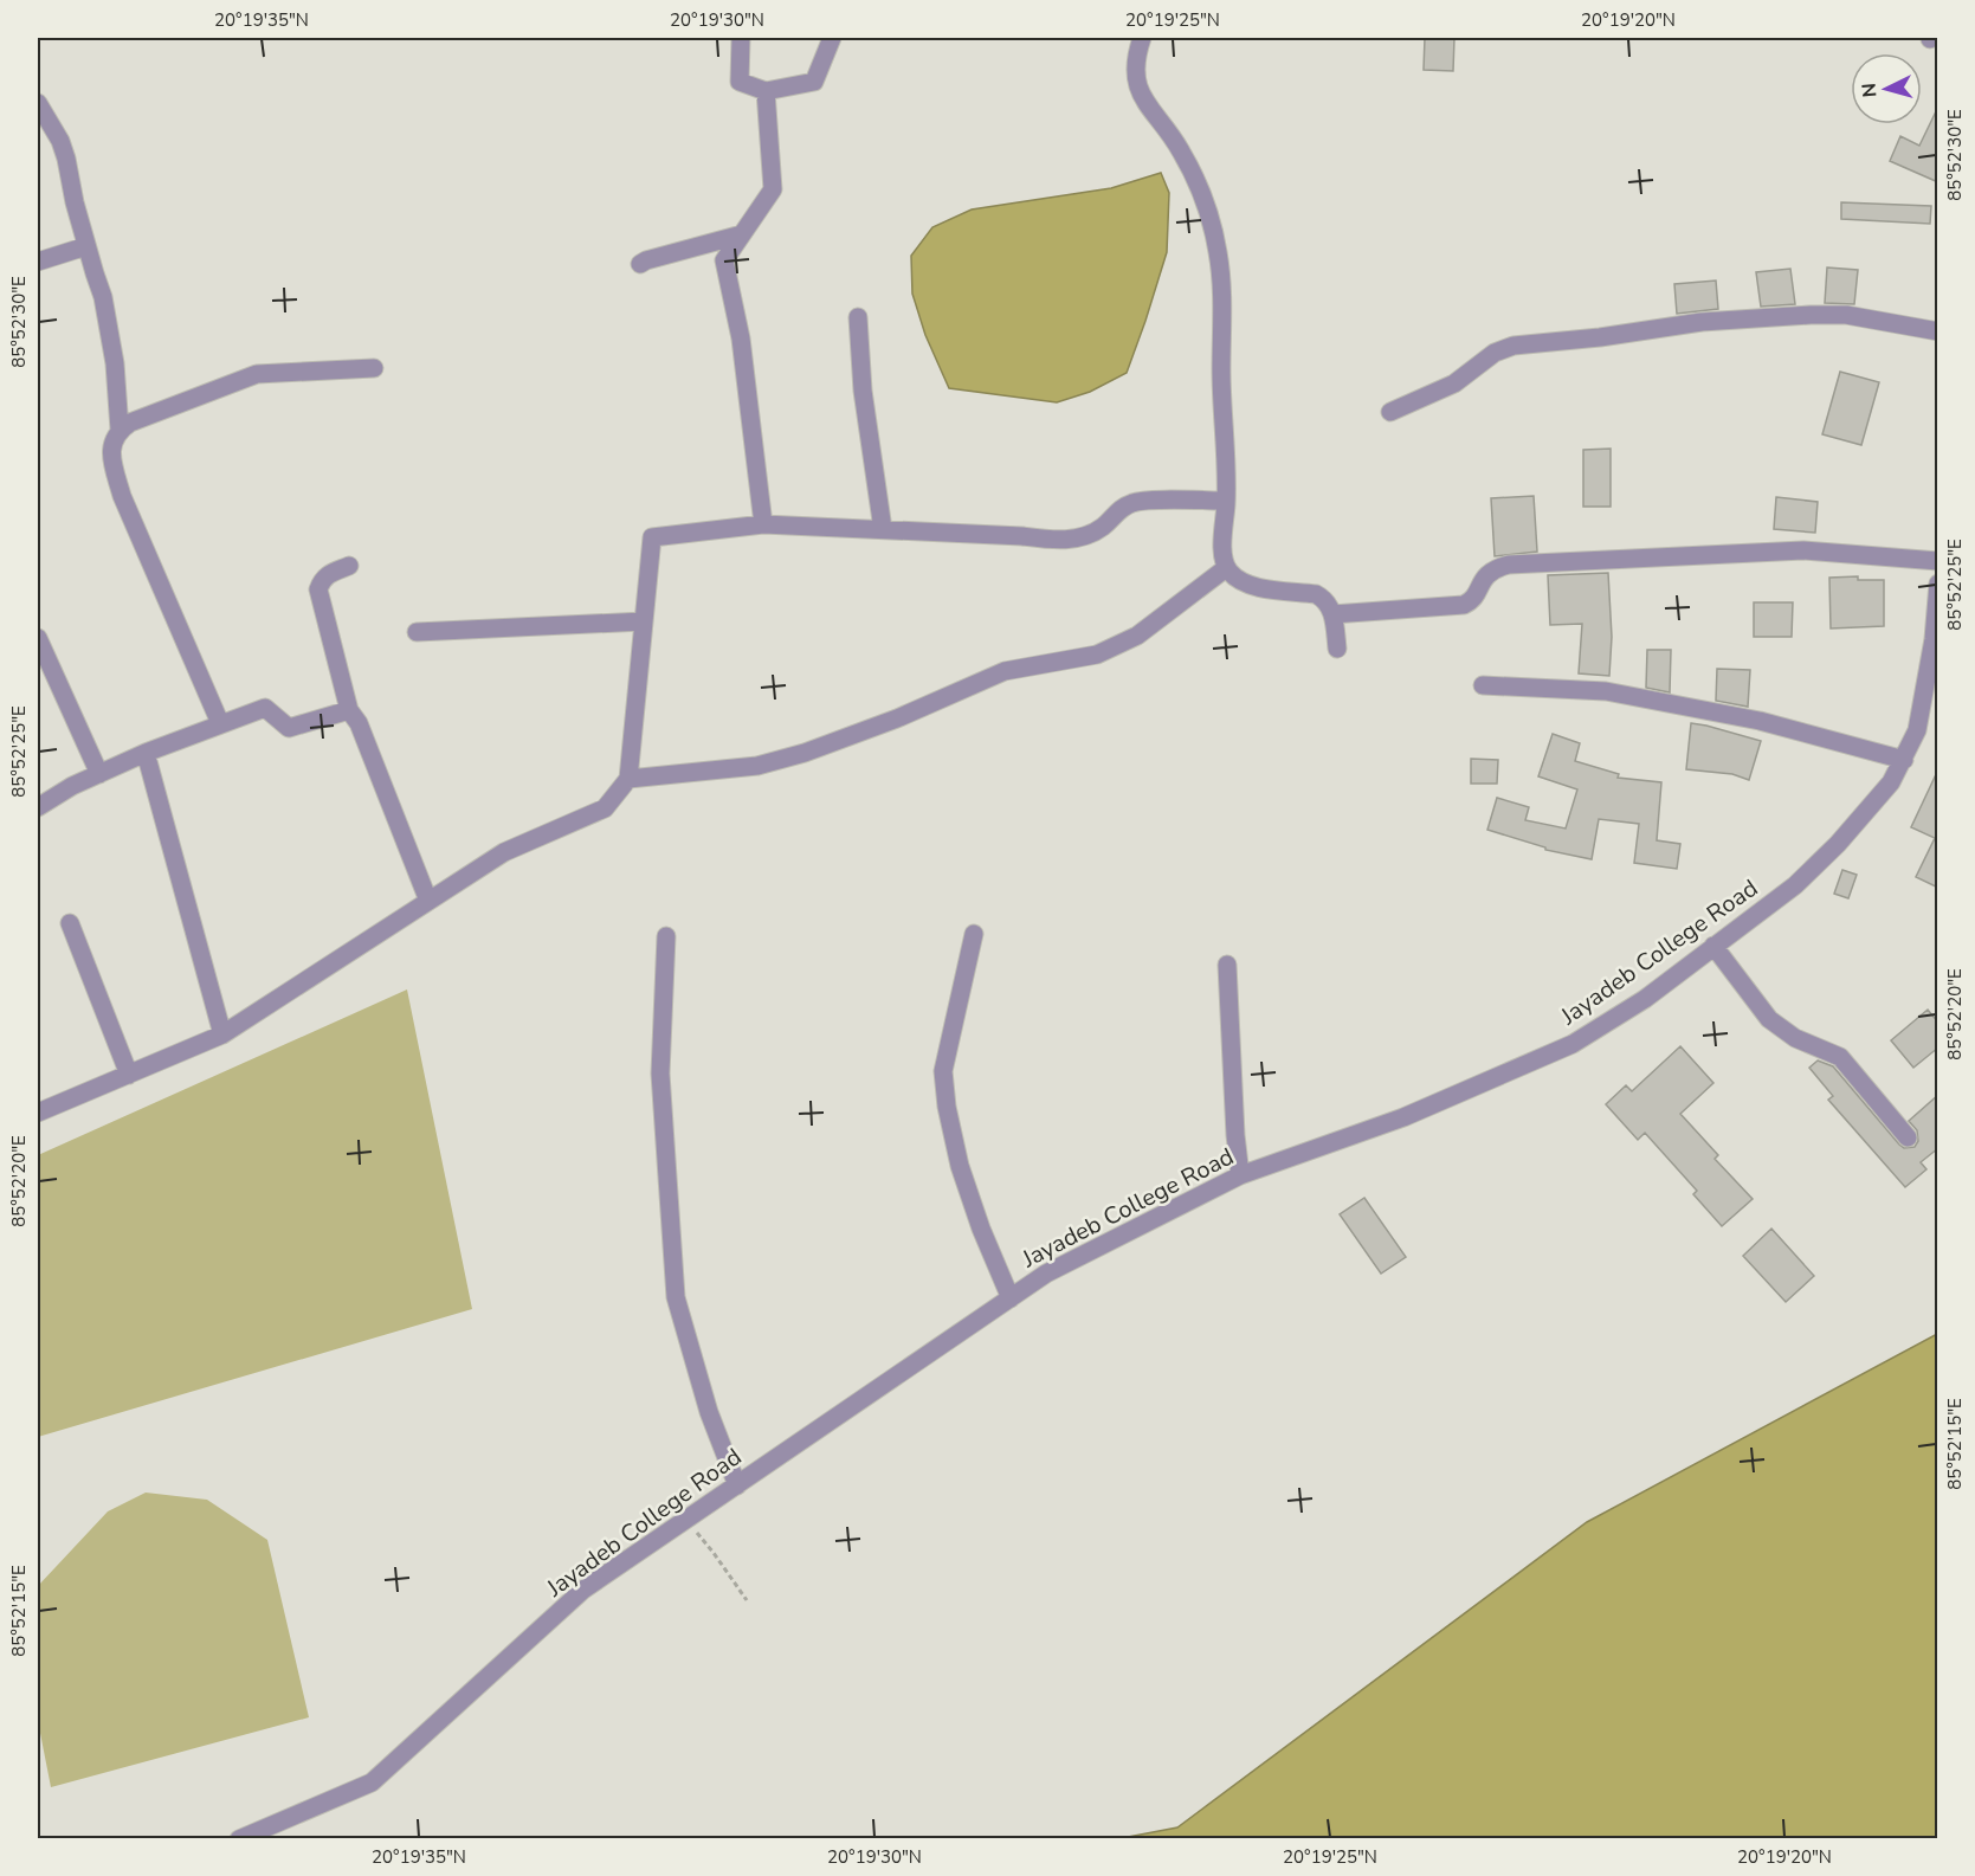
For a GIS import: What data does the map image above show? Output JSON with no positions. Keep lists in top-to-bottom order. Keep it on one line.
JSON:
{"streets":{"street":["Jayadeb College Road"]},"north":"left","coordinates":["20°19'35\"N","20°19'30\"N","20°19'25\"N","20°19'20\"N","85°52'30\"E","85°52'25\"E","85°52'20\"E","85°52'15\"E"]}
